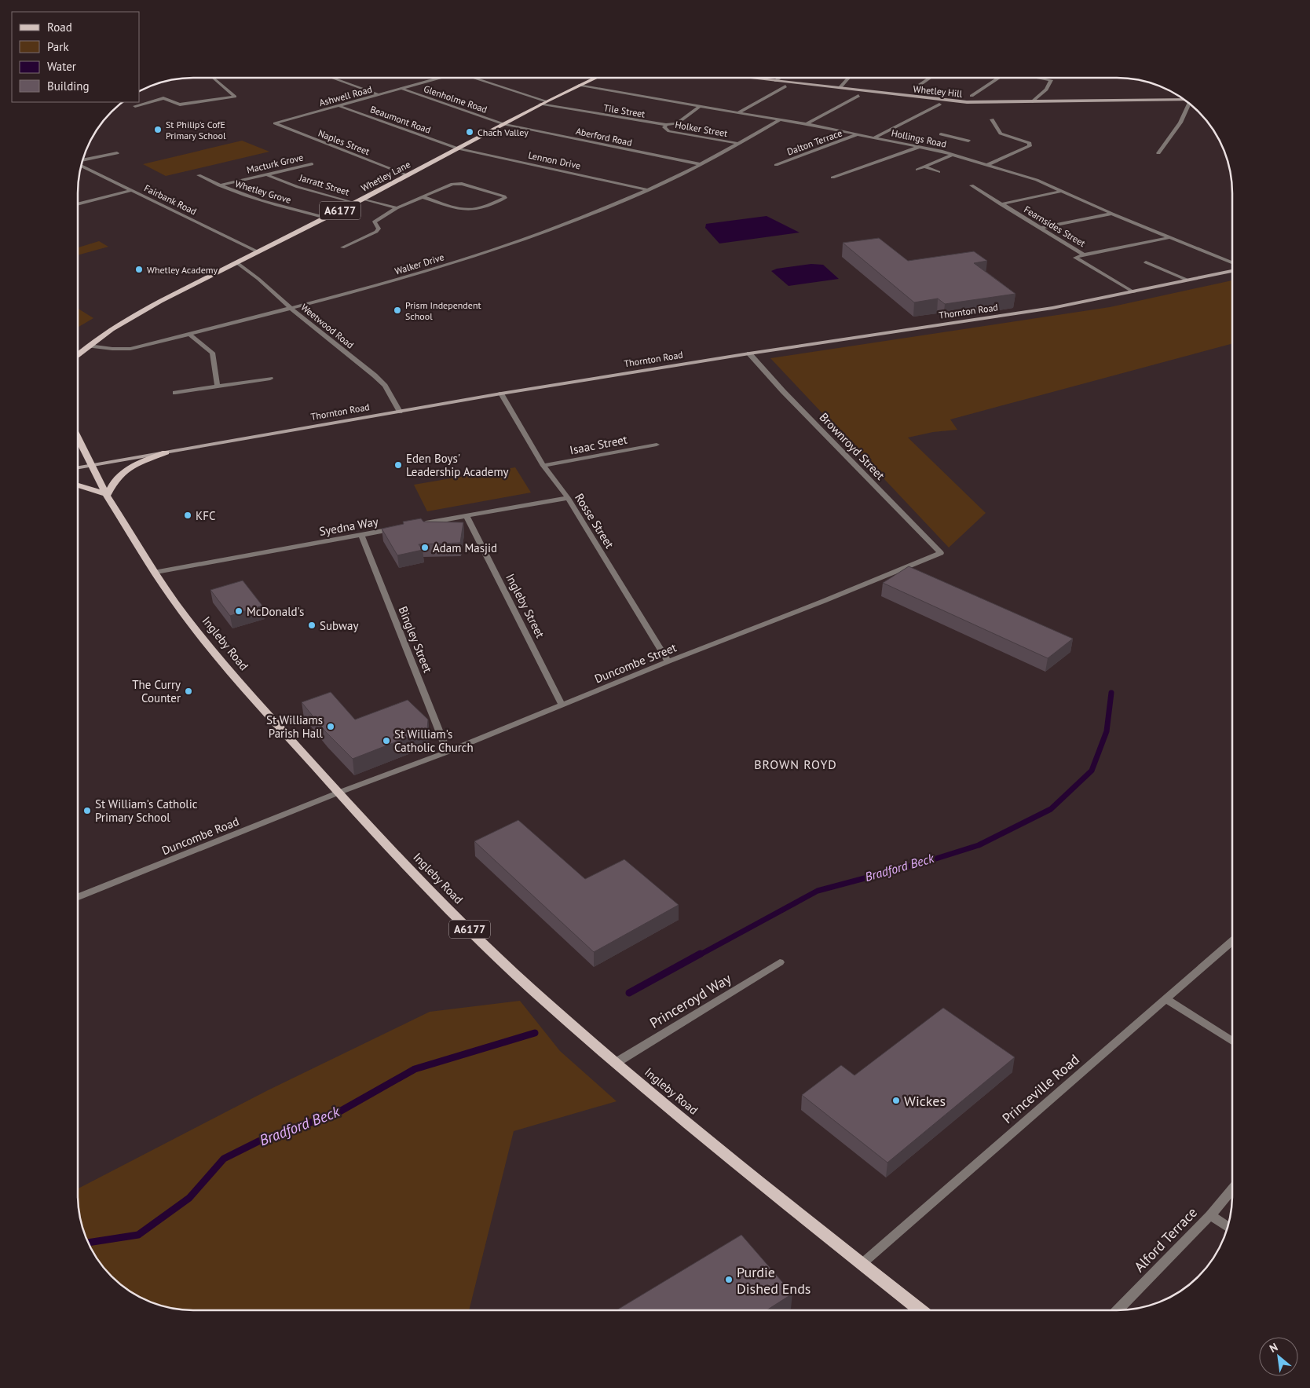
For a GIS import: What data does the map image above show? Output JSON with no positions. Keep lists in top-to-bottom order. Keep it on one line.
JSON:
{"streets":{"main road":["Whetley Hill","Whetley Lane","A6177","Thornton Road","Ingleby Road"],"street":["Ashwell Road","Glenholme Road","Tile Street","Beaumont Road","Holker Street","Aberford Road","Hollings Road","Naples Street","Dalton Terrace","Lennon Drive","Macturk Grove","Jarratt Street","Whetley Grove","Fairbank Road","Fearnsides Street","Walker Drive","Weetwood Road","Isaac Street","Brownroyd Street","Rosse Street","Syedna Way","Ingleby Street","Bingley Street","Duncombe Street","Duncombe Road","Princeroyd Way","Princeville Road","Alford Terrace"]},"crossings":[["Ashwell Road","Glenholme Road"],["Ashwell Road","Beaumont Road"],["Ashwell Road","Naples Street"],["Glenholme Road","Aberford Road"],["Glenholme Road","Whetley Lane"],["Tile Street","Holker Street"],["Tile Street","Hollings Road"],["Tile Street","Whetley Lane"],["Beaumont Road","Lennon Drive"],["Beaumont Road","Whetley Lane"],["Holker Street","Walker Drive"],["Aberford Road","Whetley Lane"],["Aberford Road","Walker Drive"],["Hollings Road","Dalton Terrace"],["Hollings Road","Whetley Lane"],["Hollings Road","Walker Drive"],["Naples Street","Whetley Lane"],["Lennon Drive","Whetley Lane"],["Lennon Drive","Walker Drive"],["Macturk Grove","Jarratt Street"],["Macturk Grove","Whetley Grove"],["Whetley Lane","Jarratt Street"],["Whetley Lane","Whetley Grove"],["Whetley Lane","Fairbank Road"],["Whetley Lane","Walker Drive"],["Whetley Lane","Weetwood Road"],["A6177","Thornton Road"],["A6177","Ingleby Road"],["Fearnsides Street","Thornton Road"],["Walker Drive","Weetwood Road"],["Thornton Road","Weetwood Road"],["Thornton Road","Brownroyd Street"],["Thornton Road","Rosse Street"],["Thornton Road","Ingleby Road"],["Isaac Street","Rosse Street"],["Brownroyd Street","Duncombe Street"],["Rosse Street","Duncombe Street"],["Syedna Way","Bingley Street"],["Syedna Way","Ingleby Road"],["Ingleby Street","Duncombe Street"],["Bingley Street","Duncombe Street"],["Ingleby Road","Duncombe Street"],["Ingleby Road","Duncombe Road"],["Ingleby Road","Princeroyd Way"],["Ingleby Road","Princeville Road"],["Duncombe Street","Duncombe Road"]],"districts":["BROWN ROYD"],"water":["Bradford Beck"],"places":["St Philip's CofE Primary School","Chach Valley","Whetley Academy","Prism Independent School","Eden Boys' Leadership Academy","KFC","Adam Masjid","McDonald's","Subway","The Curry Counter","St Williams Parish Hall","St William's Catholic Church","St William's Catholic Primary School","Wickes","Purdie Dished Ends"],"legend":["Road","Park","Water","Building"],"north":"top left"}
